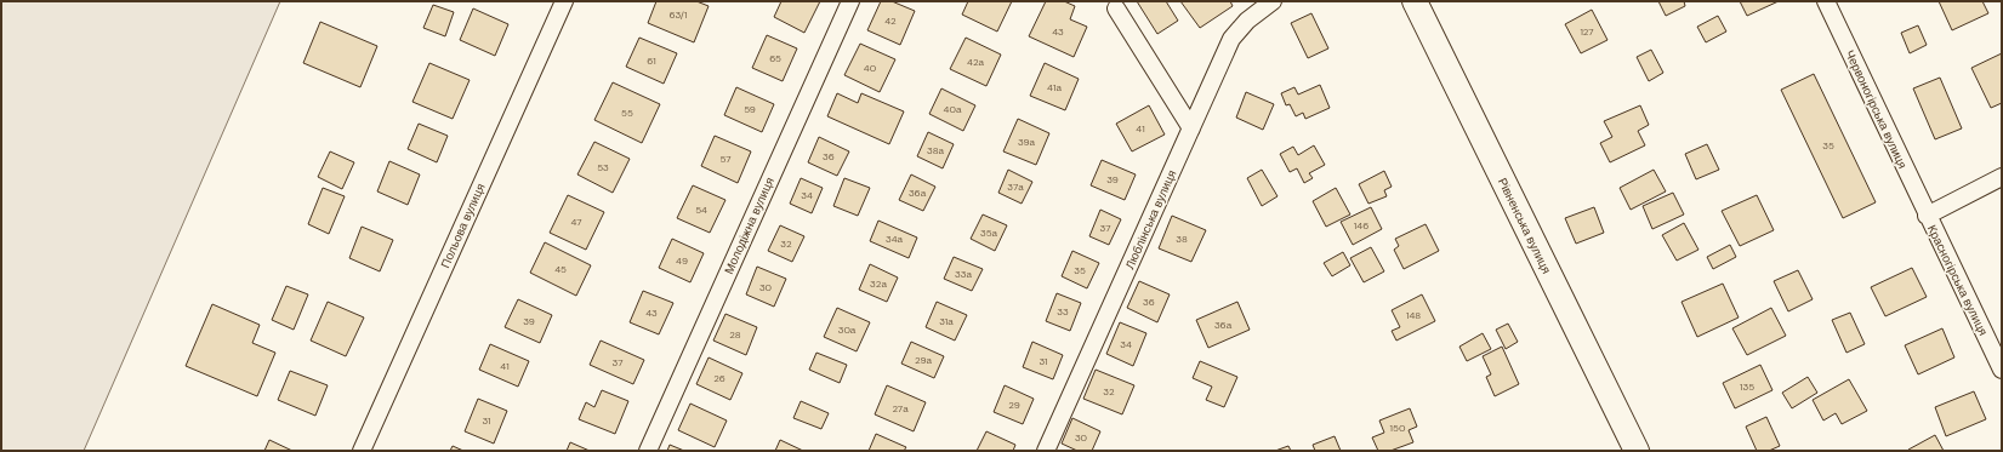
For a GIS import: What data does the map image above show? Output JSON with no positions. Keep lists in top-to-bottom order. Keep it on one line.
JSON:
{"streets":{"main road":["Рівненська вулиця"],"street":["Червоногірська вулиця","Люблінська вулиця","Польова вулиця","Молодіжна вулиця","Красногірська вулиця"]},"crossings":[["Червоногірська вулиця","Красногірська вулиця"]],"house_numbers":["63/1","42","43","127","65","61","42а","40","41а","59","40а","55","41","39а","35","38а","36","57","53","39","37а","36а","34","54","47","146","37","35а","34а","38","32","49","45","35","33а","32а","30","36","33","43","148","39","31а","36а","30а","28","34","29а","31","37","41","26","135","32","29","27а","31","150","30"]}
